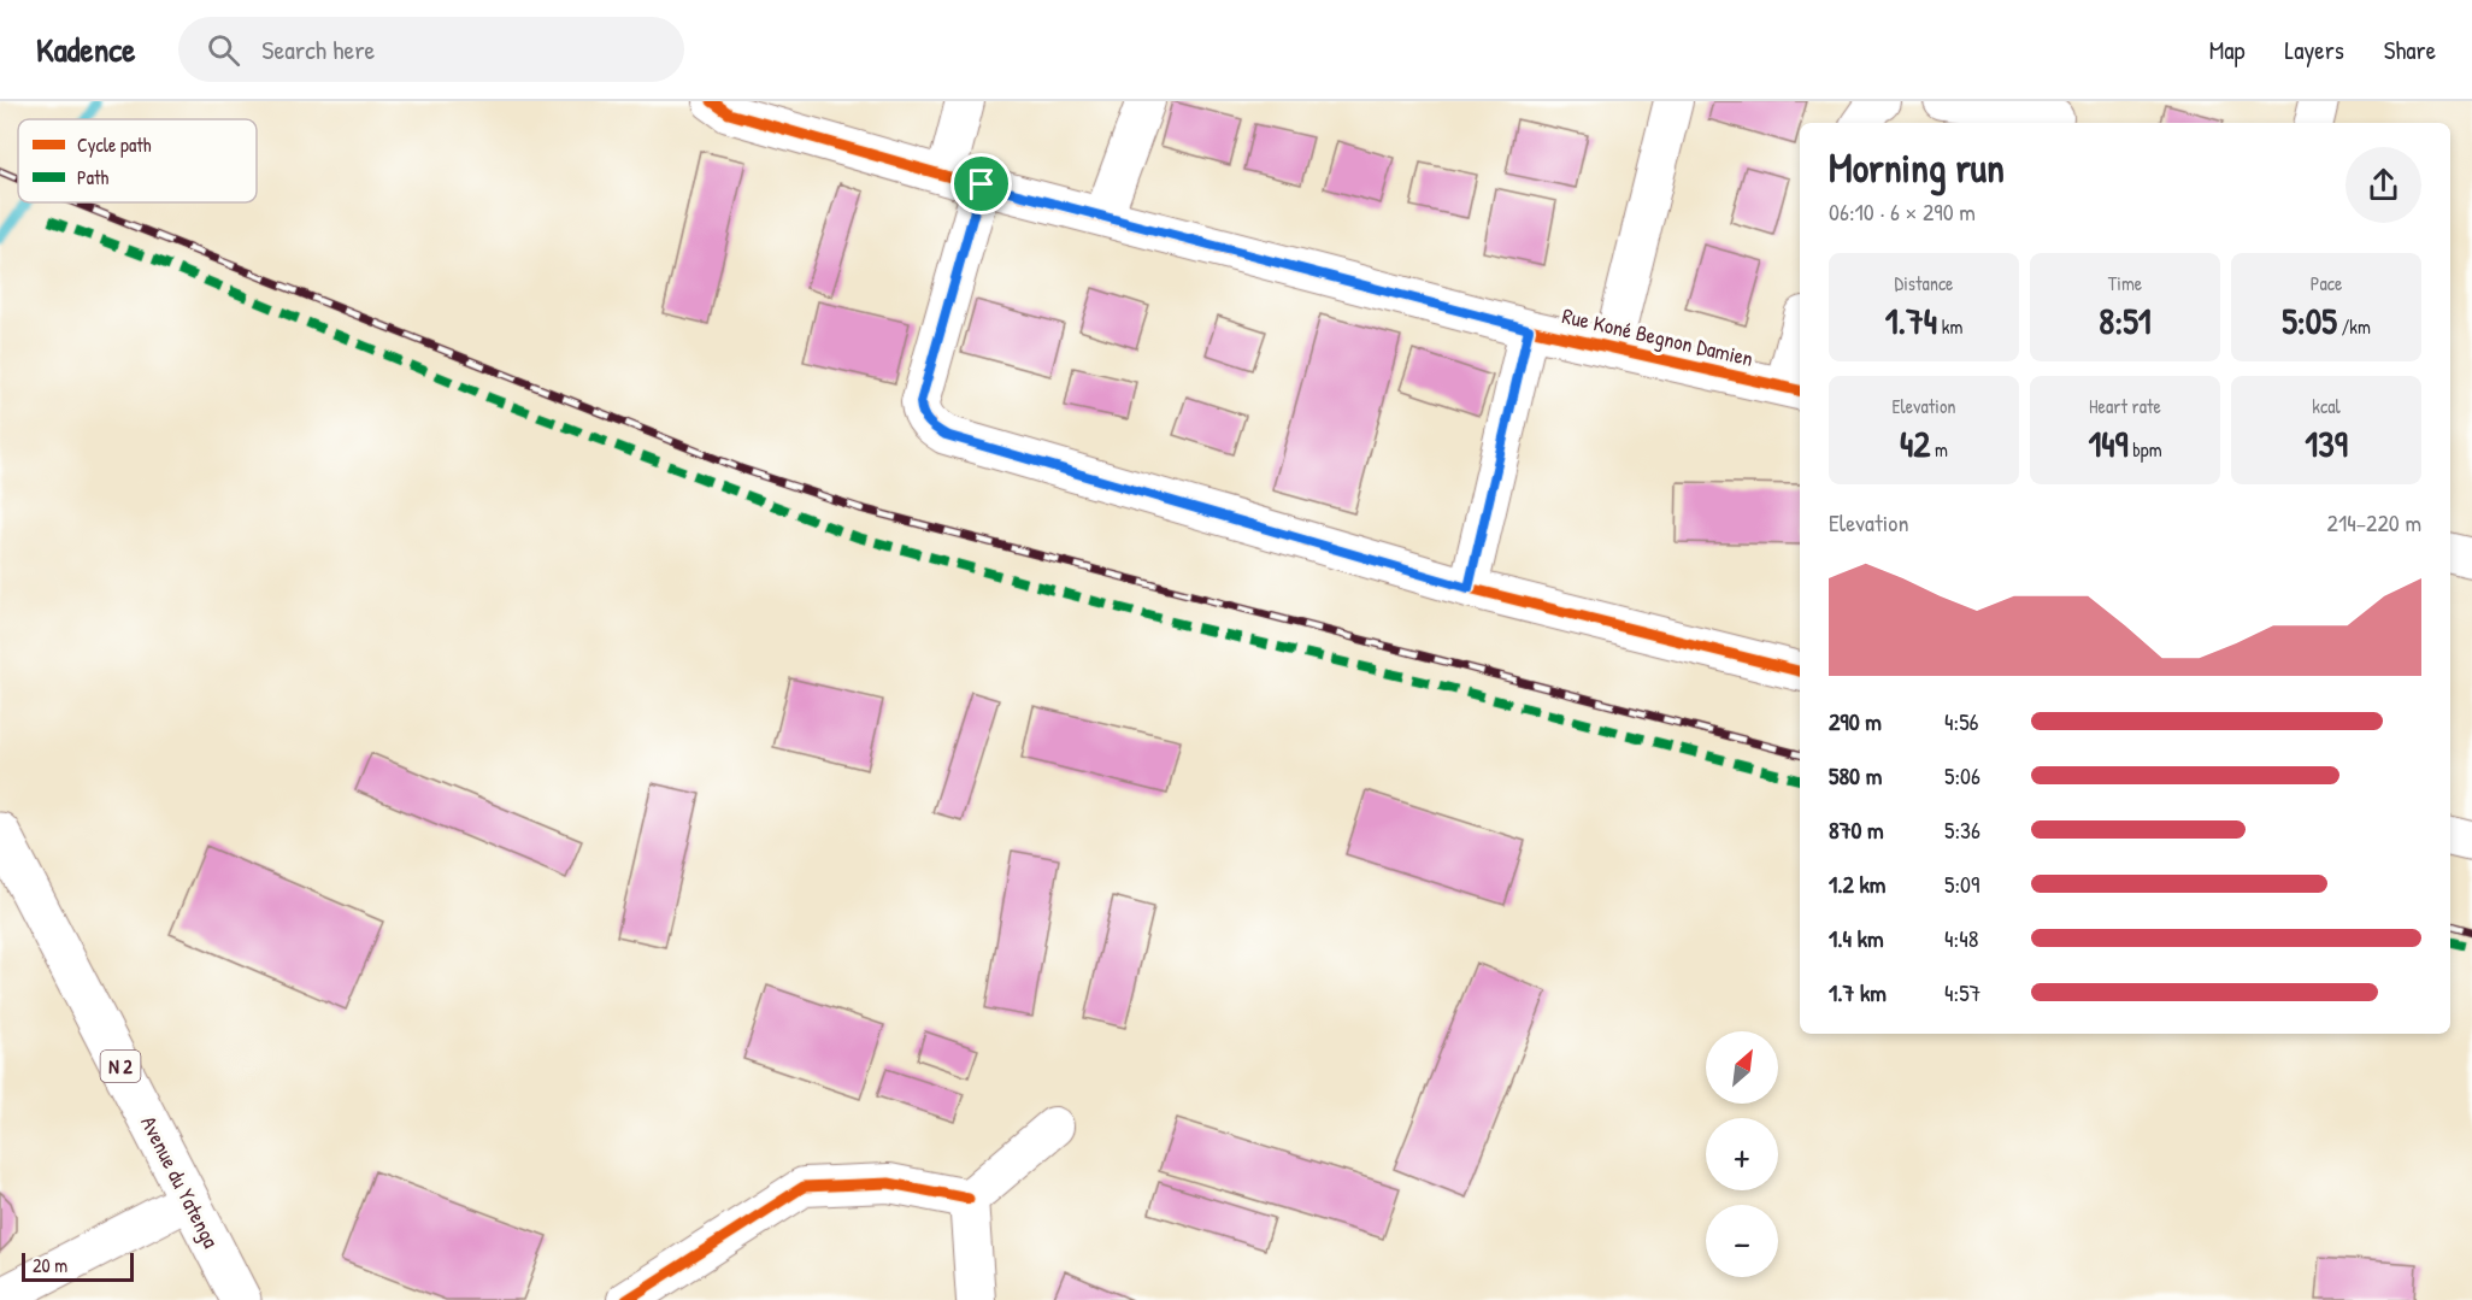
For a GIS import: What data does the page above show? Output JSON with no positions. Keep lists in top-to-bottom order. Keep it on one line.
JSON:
{"streets":{"main road":["N 2","Avenue du Yatenga"],"street":["Rue Koné Begnon Damien"]},"legend":["Cycle path","Path"],"scale_bar":"20 m","north":"top right","page":{"header":"Kadence","search":"Search here","nav":["Map","Layers","Share"],"heading":["Morning run","06:10 · 6 × 290 m"],"stats":[["Distance","1.74 km"],["Time","8:51"],["Pace","5:05 /km"],["Elevation","42 m"],["Heart rate","149 bpm"],["kcal","139"]],"chart":["Elevation","214–220 m"],"list":[{"name":"290 m","note":"4:56"},{"name":"580 m","note":"5:06"},{"name":"870 m","note":"5:36"},{"name":"1.2 km","note":"5:09"},{"name":"1.4 km","note":"4:48"},{"name":"1.7 km","note":"4:57"}],"map_buttons":["+","−"],"scale":"20 m"}}
